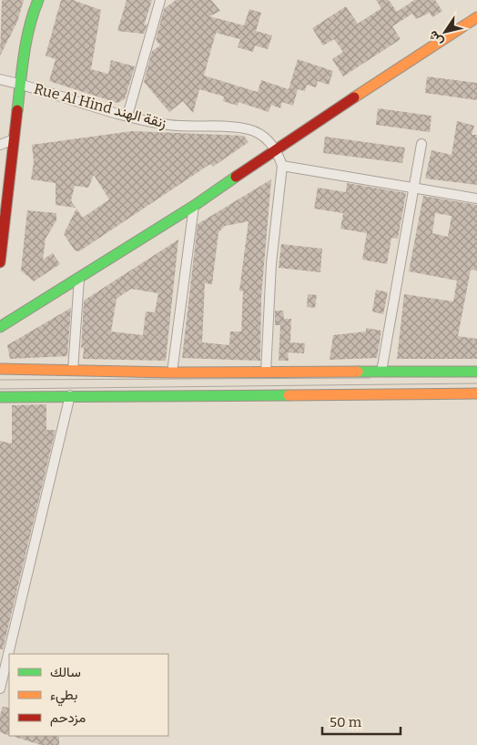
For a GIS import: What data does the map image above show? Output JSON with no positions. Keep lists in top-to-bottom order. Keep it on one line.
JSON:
{"streets":{"street":["Rue Al Hind زنقة الهند"]},"legend":["سالك","بطيء","مزدحم"],"scale_bar":"50 m","north":"bottom left"}
